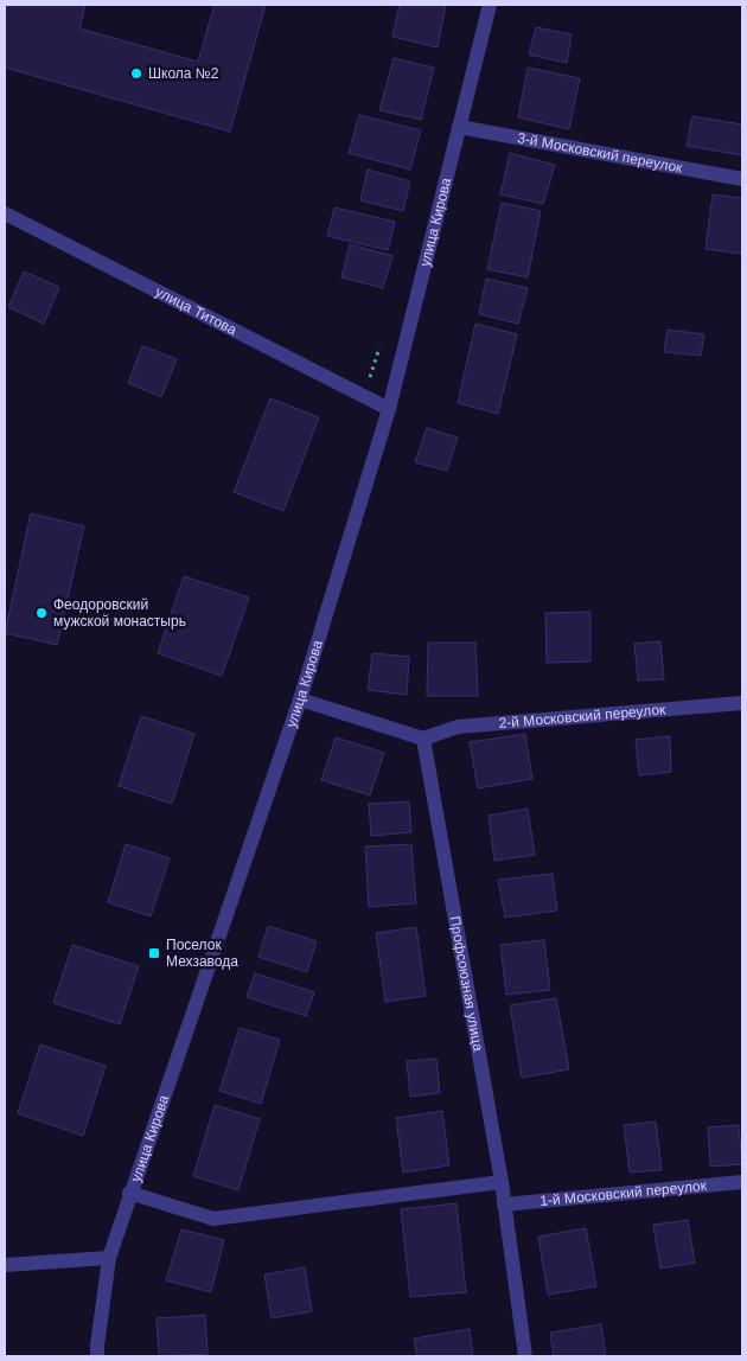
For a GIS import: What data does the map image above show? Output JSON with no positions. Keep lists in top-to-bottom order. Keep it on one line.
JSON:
{"streets":{"street":["3-й Московский переулок","улица Кирова","улица Титова","2-й Московский переулок","Профсоюзная улица","1-й Московский переулок"]},"crossings":[["3-й Московский переулок","улица Кирова"],["улица Кирова","улица Титова"],["2-й Московский переулок","Профсоюзная улица"],["Профсоюзная улица","1-й Московский переулок"]],"places":{"other":["Школа №2","Феодоровский мужской монастырь"],"transit":["Поселок Мехзавода"]}}
